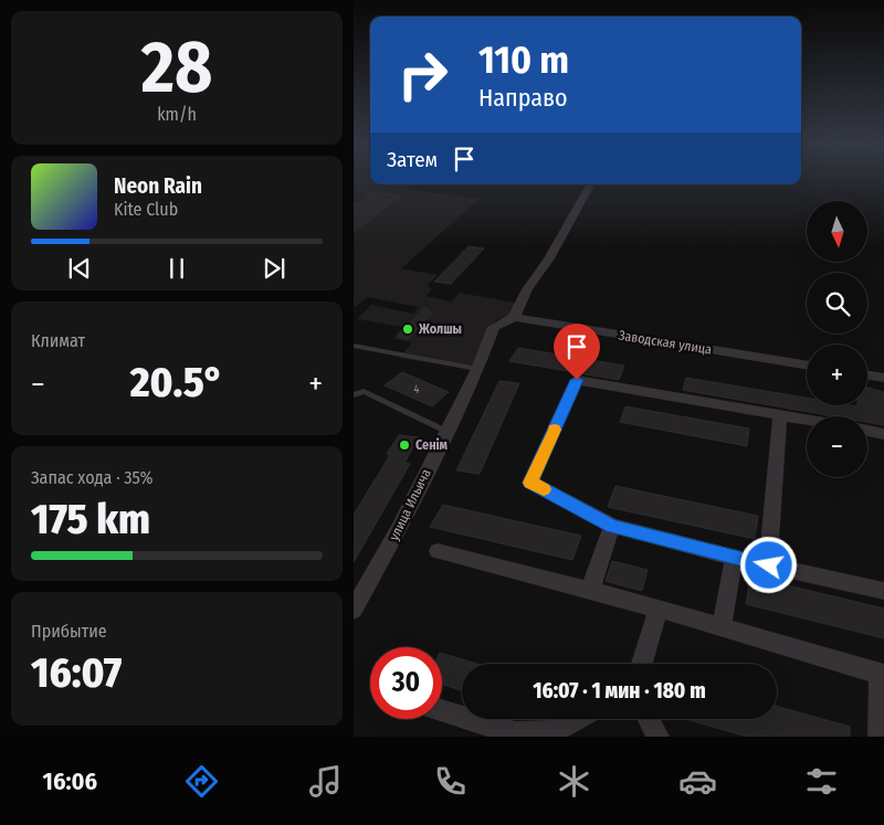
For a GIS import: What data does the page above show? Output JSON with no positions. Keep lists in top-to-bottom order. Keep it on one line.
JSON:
{"streets":{"street":["Заводская улица","улица Ильича"]},"crossings":[["Заводская улица","улица Ильича"]],"places":["Жолшы","Сенiм"],"house_numbers":["4"],"north":"bottom","page":{"tile":[["28","km/h"],"Климат",["Запас хода · 35%","175 km"],["Прибытие","16:07"]],"turn":["110 m","Направо"],"then":"Затем","song":["Neon Rain","Kite Club"],"map_buttons":["+","−"],"heat":["−","20.5°","+"],"limit":"30","trip":"16:07 · 1 мин · 180 m","tabs":"16:06"}}
